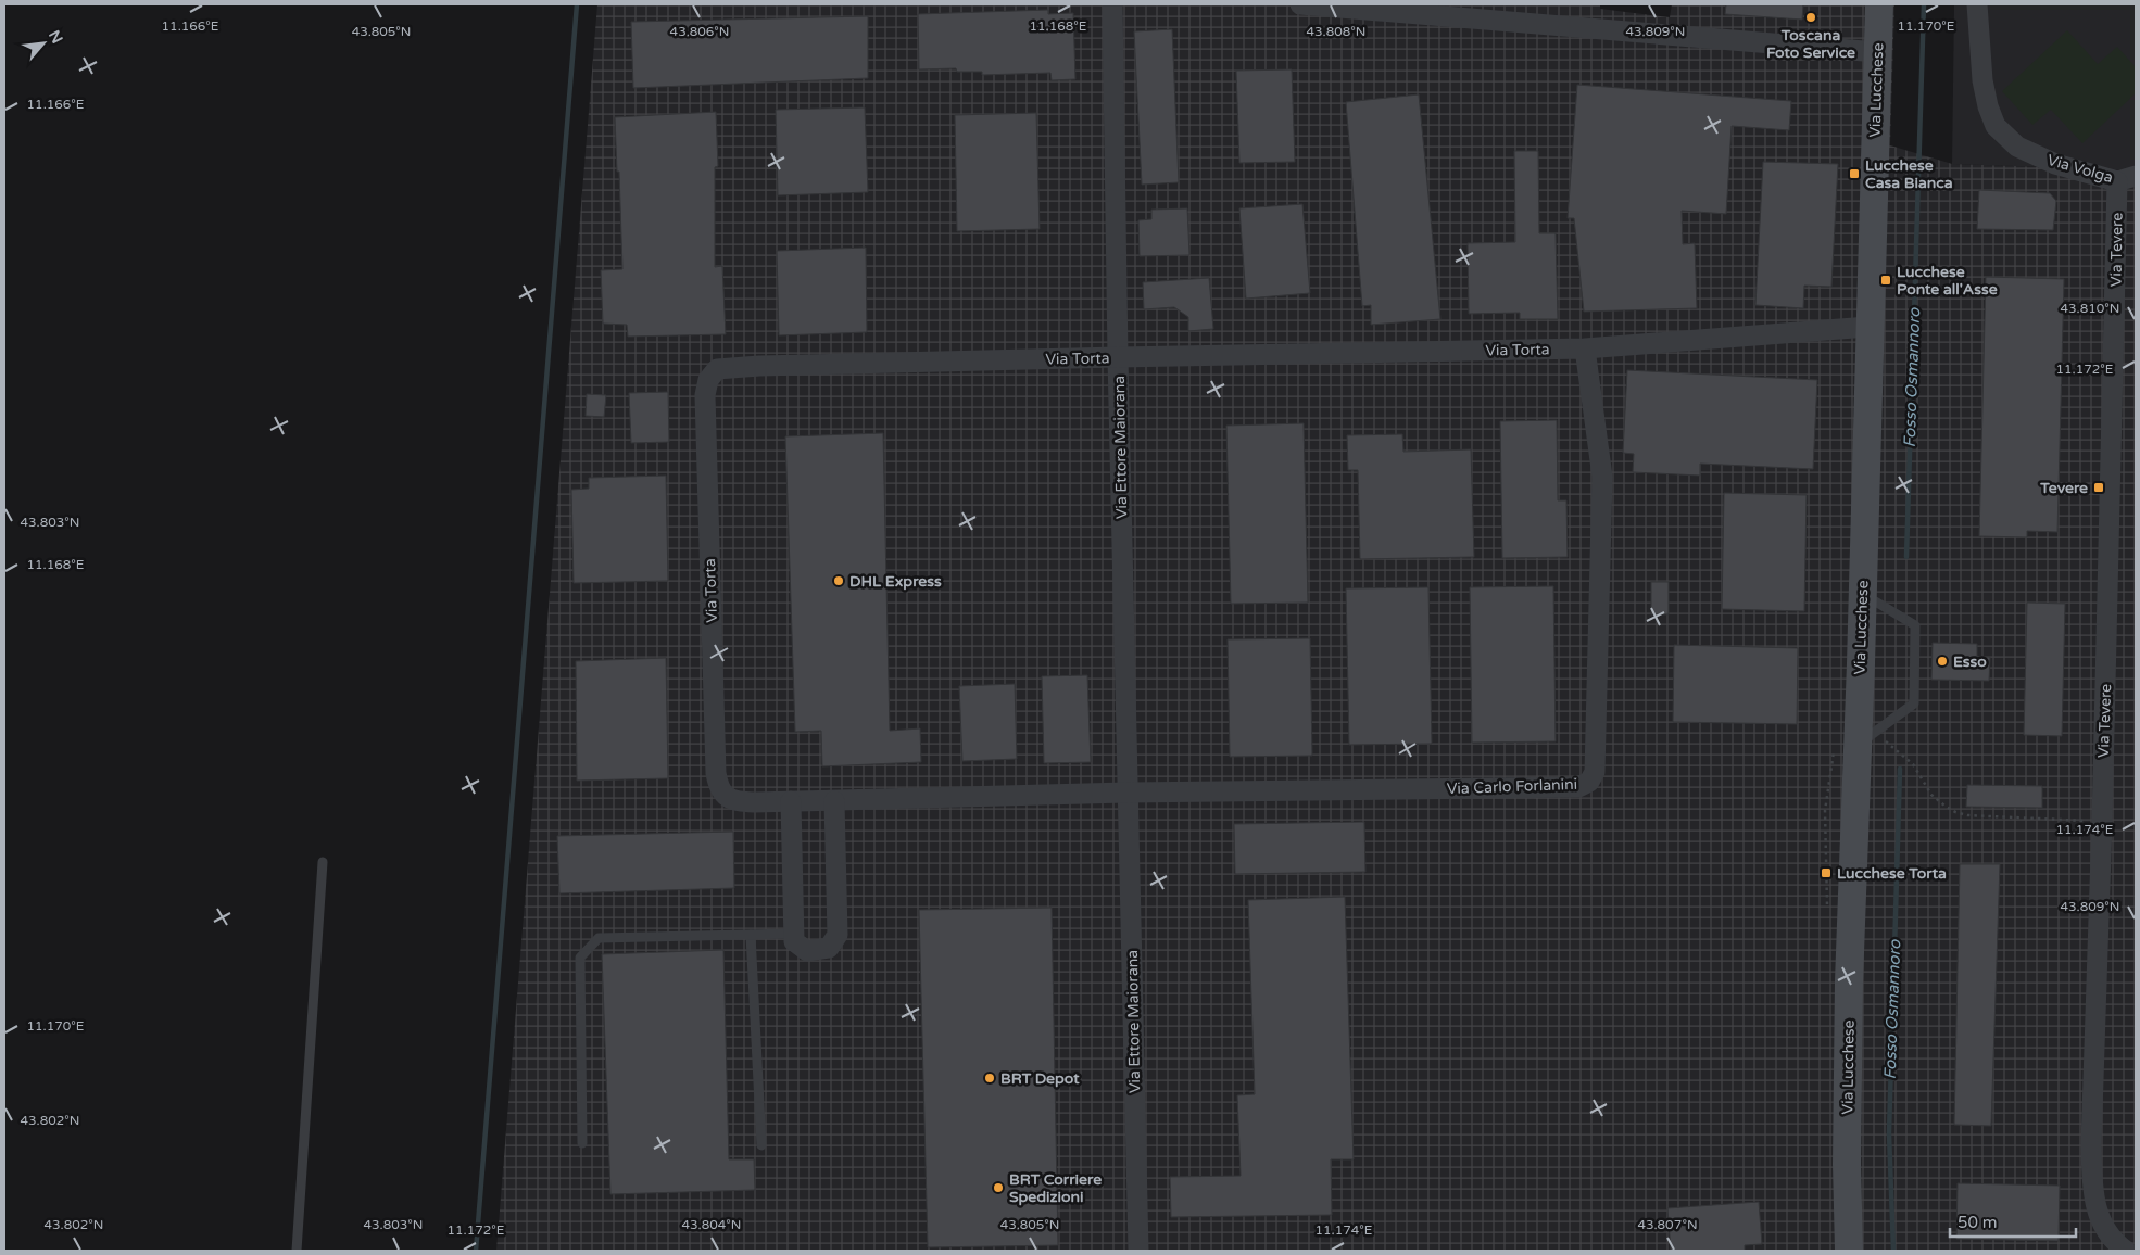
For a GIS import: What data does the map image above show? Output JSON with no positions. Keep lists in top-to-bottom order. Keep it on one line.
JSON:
{"streets":{"main road":["Via Lucchese"],"street":["Via Volga","Via Tevere","Via Torta","Via Ettore Maiorana","Via Carlo Forlanini"]},"crossings":[["Via Lucchese","Via Torta"],["Via Volga","Via Tevere"],["Via Torta","Via Ettore Maiorana"],["Via Torta","Via Carlo Forlanini"],["Via Ettore Maiorana","Via Carlo Forlanini"]],"water":["Fosso Osmannoro"],"places":{"other":["Toscana Foto Service","DHL Express","Esso","BRT Depot","BRT Corriere Spedizioni"],"transit":["Lucchese Casa Bianca","Lucchese Ponte all'Asse","Tevere","Lucchese Torta"]},"scale_bar":"50 m","north":"top right","coordinates":["11.168°E","11.170°E","11.166°E","43.805°N","43.806°N","43.808°N","43.809°N","43.810°N","11.172°E","43.803°N","11.174°E","43.802°N","43.804°N","43.807°N"]}
